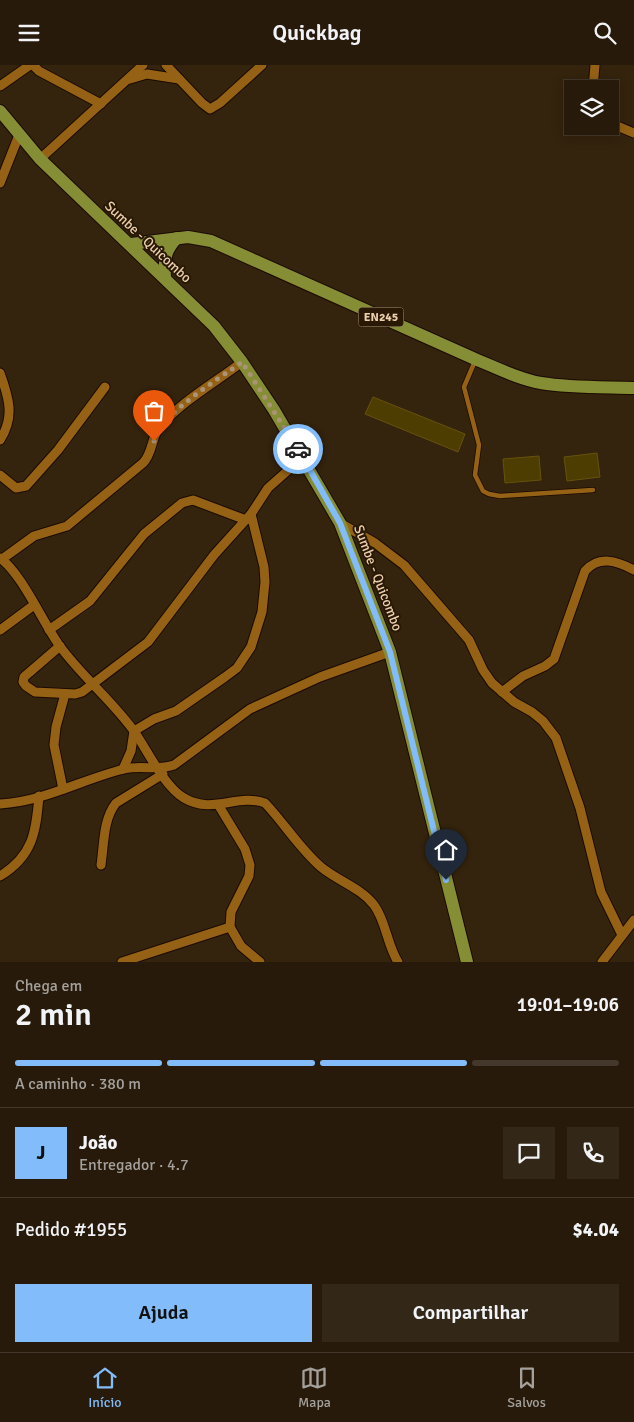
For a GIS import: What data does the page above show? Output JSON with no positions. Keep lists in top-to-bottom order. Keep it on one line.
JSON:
{"streets":{"main road":["Sumbe - Quicombo","EN245"]},"crossings":[["Sumbe - Quicombo","EN245"]],"page":{"header":"Quickbag","heading":["2 min","Chega em","19:01–19:06"],"panel":["João","Entregador · 4.7","Pedido #1955","$4.04"],"bar":"A caminho · 380 m","round":"J","buttons":["Ajuda","Compartilhar"],"tabs":["Início","Mapa","Salvos"]}}
